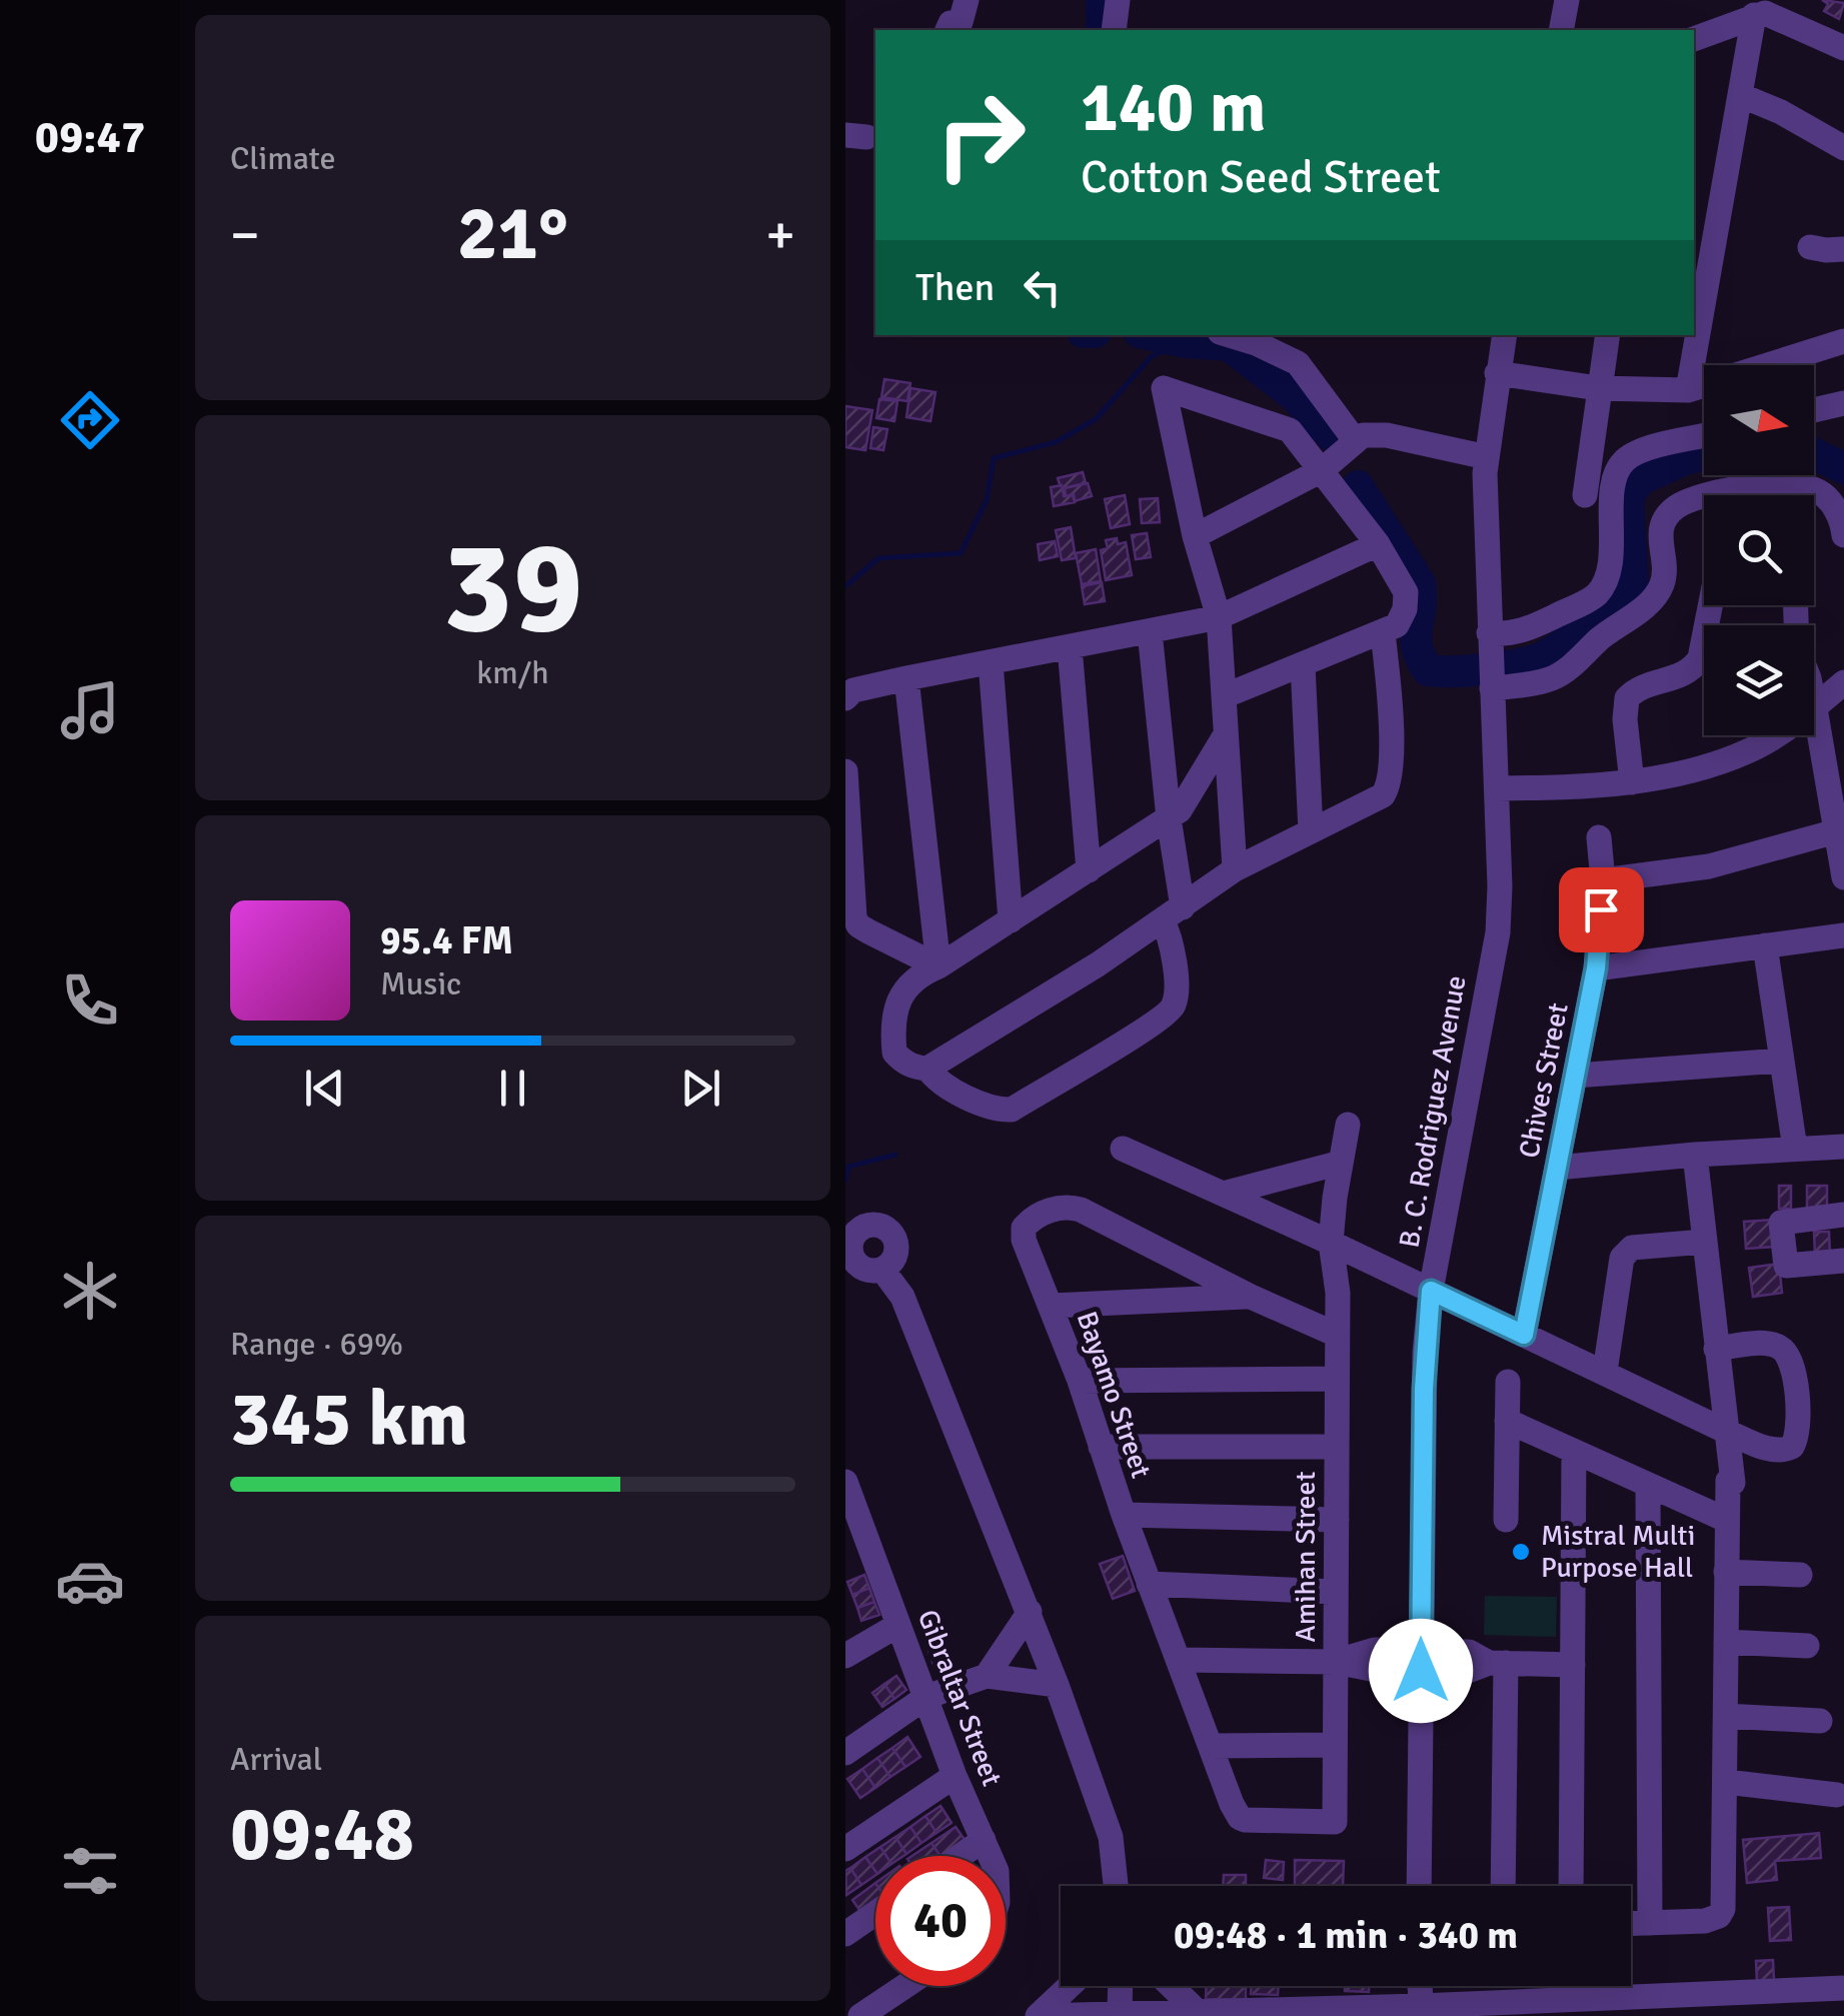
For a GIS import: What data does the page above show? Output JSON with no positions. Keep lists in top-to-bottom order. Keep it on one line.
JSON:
{"streets":{"street":["Chives Street","B. C. Rodriguez Avenue","Bayamo Street","Amihan Street","Gibraltar Street"]},"crossings":[["Bayamo Street","Amihan Street"]],"places":["Mistral Multi Purpose Hall"],"north":"right","page":{"tabs":"09:47","tile":["Climate",["39","km/h"],["Range · 69%","345 km"],["Arrival","09:48"]],"turn":["140 m","Cotton Seed Street"],"heat":["−","21°","+"],"then":"Then","song":["95.4 FM","Music"],"limit":"40","trip":"09:48 · 1 min · 340 m"}}
